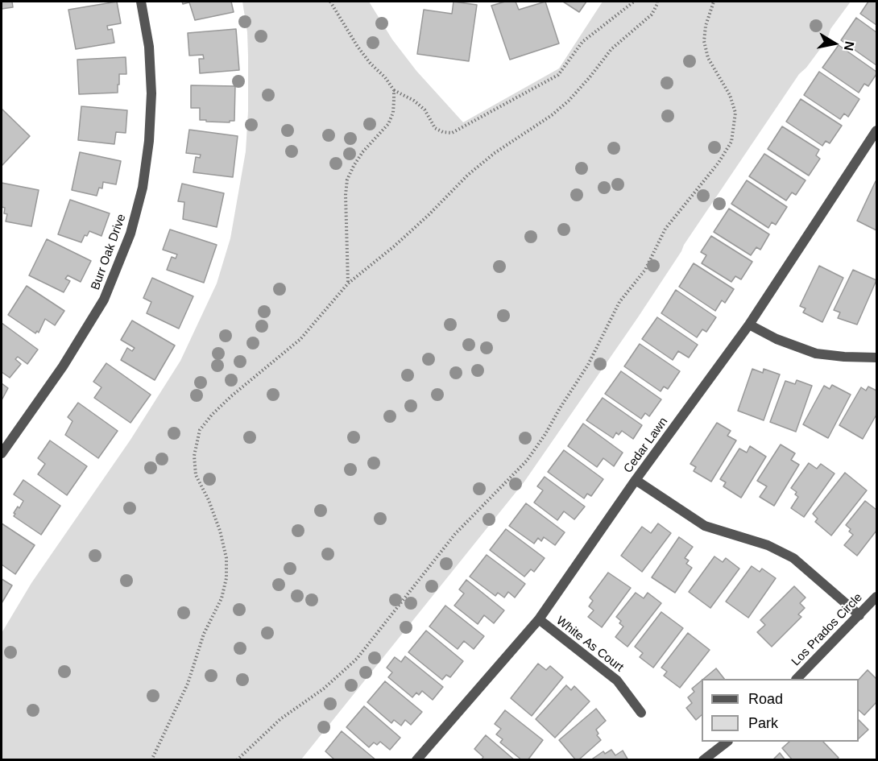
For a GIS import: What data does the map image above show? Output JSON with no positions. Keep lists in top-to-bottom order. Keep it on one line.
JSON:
{"streets":{"street":["Burr Oak Drive","Cedar Lawn","Los Prados Circle","White As Court"]},"crossings":[["Cedar Lawn","White As Court"]],"legend":["Road","Park"],"north":"right"}
